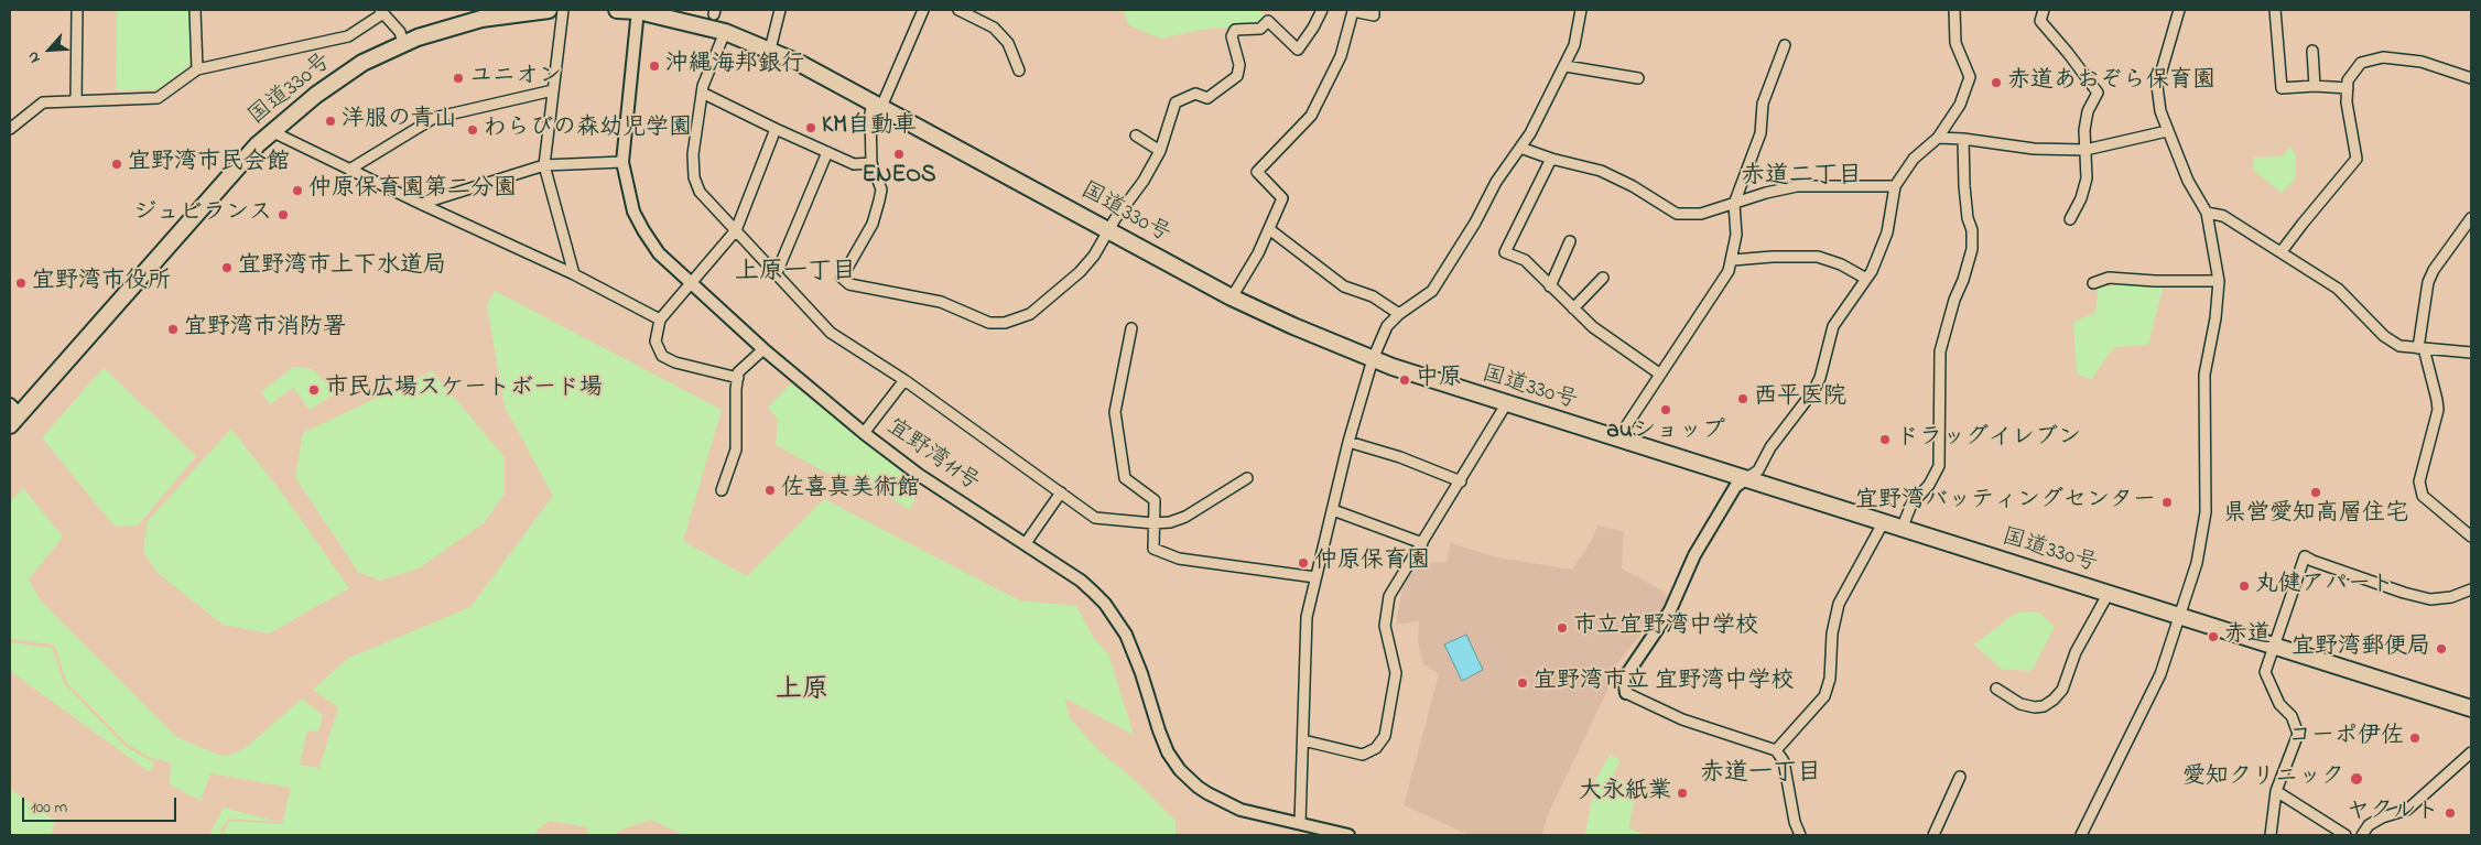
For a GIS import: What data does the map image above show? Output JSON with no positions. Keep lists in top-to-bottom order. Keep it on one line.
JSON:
{"streets":{"highway":["国道330号"],"street":["宜野湾11号"]},"crossings":[["国道330号","宜野湾11号"]],"districts":["赤道二丁目","上原一丁目","上原","赤道一丁目"],"places":["沖縄海邦銀行","ユニオン","赤道あおぞら保育園","洋服の青山","KM自動車","わらびの森幼児学園","ENEOS","宜野湾市民会館","仲原保育園第二分園","ジュビランス","宜野湾市上下水道局","宜野湾市役所","宜野湾市消防署","中原","市民広場スケートボード場","西平医院","auショップ","ドラッグイレブン","佐喜真美術館","県営愛知高層住宅","宜野湾バッティングセンター","仲原保育園","丸健アパート","市立宜野湾中学校","赤道","宜野湾郵便局","宜野湾市立 宜野湾中学校","コーポ伊佐","愛知クリニック","大永紙業","ヤクルト"],"scale_bar":"100 m","north":"bottom left"}
